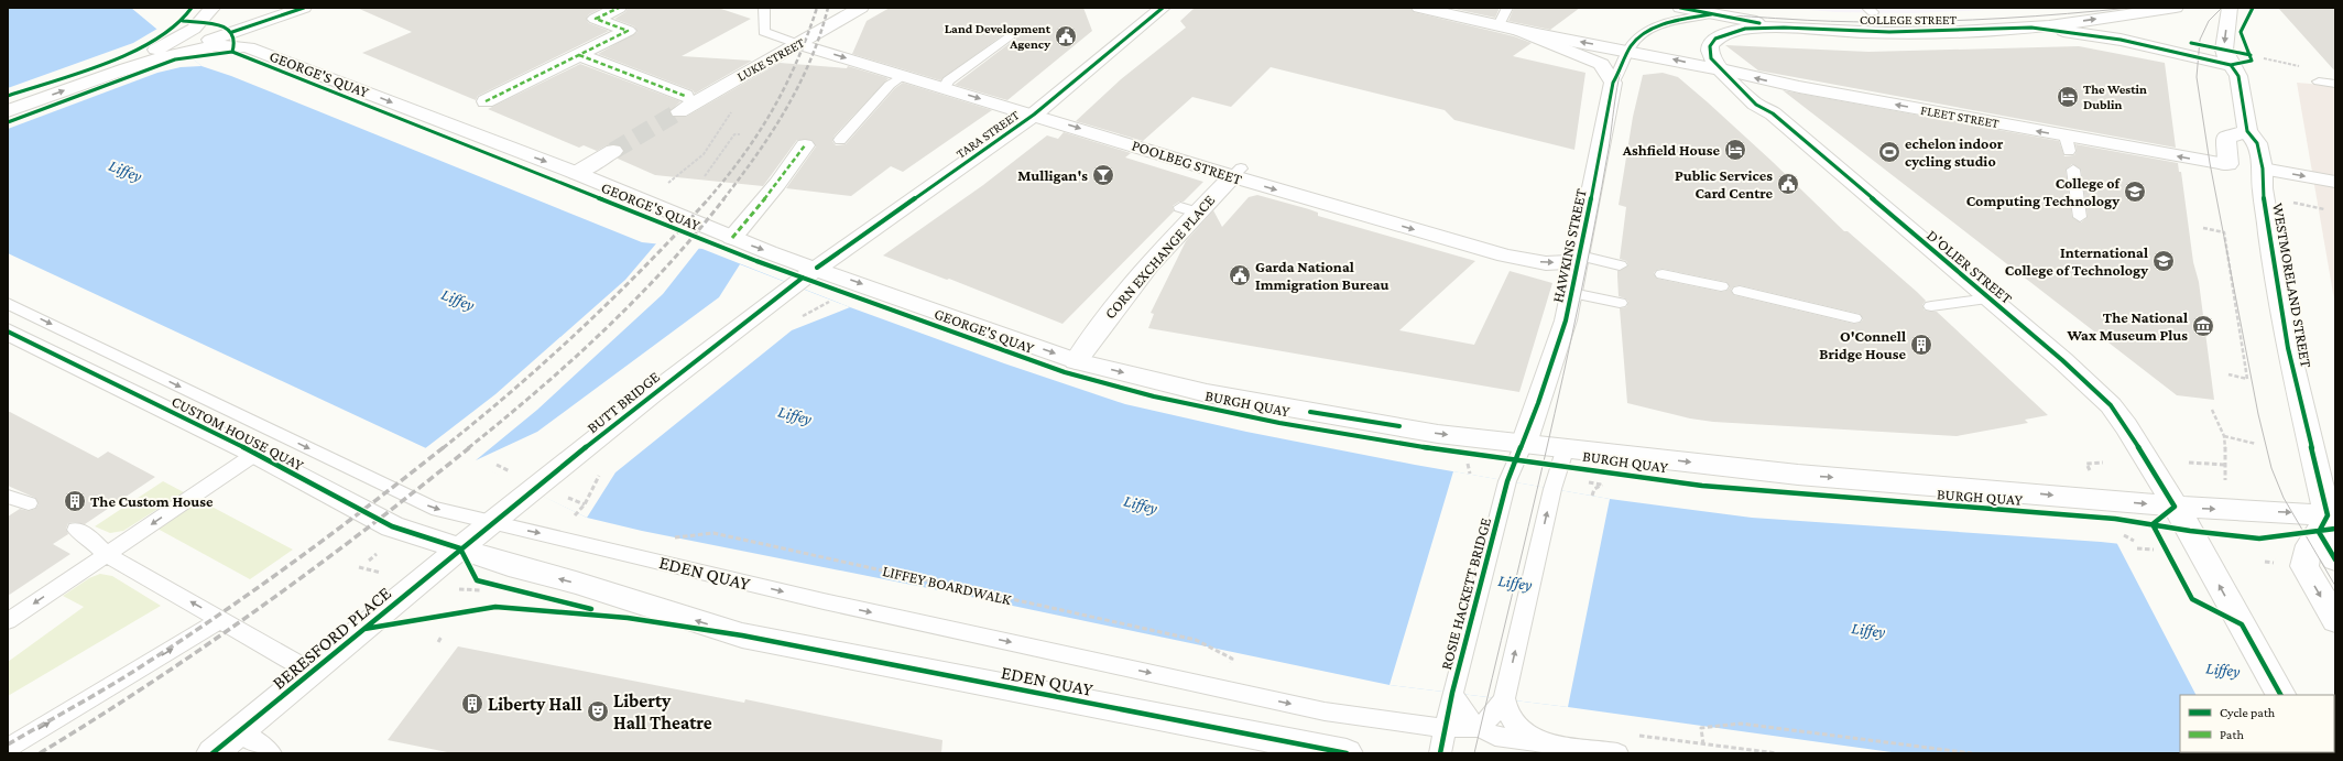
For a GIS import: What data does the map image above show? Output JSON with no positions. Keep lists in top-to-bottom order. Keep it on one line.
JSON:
{"streets":{"main road":["COLLEGE STREET","LUKE STREET","GEORGE'S QUAY","FLEET STREET","TARA STREET","POOLBEG STREET","HAWKINS STREET","CORN EXCHANGE PLACE","D'OLIER STREET","WESTMORELAND STREET","BUTT BRIDGE","BURGH QUAY","CUSTOM HOUSE QUAY","EDEN QUAY","BERESFORD PLACE"],"lane":["ROSIE HACKETT BRIDGE"],"path":["LIFFEY BOARDWALK"]},"crossings":[["COLLEGE STREET","FLEET STREET"],["COLLEGE STREET","HAWKINS STREET"],["COLLEGE STREET","D'OLIER STREET"],["LUKE STREET","POOLBEG STREET"],["GEORGE'S QUAY","TARA STREET"],["GEORGE'S QUAY","CORN EXCHANGE PLACE"],["GEORGE'S QUAY","BUTT BRIDGE"],["GEORGE'S QUAY","BURGH QUAY"],["FLEET STREET","HAWKINS STREET"],["FLEET STREET","D'OLIER STREET"],["FLEET STREET","WESTMORELAND STREET"],["TARA STREET","POOLBEG STREET"],["TARA STREET","BUTT BRIDGE"],["POOLBEG STREET","HAWKINS STREET"],["POOLBEG STREET","CORN EXCHANGE PLACE"],["HAWKINS STREET","BURGH QUAY"],["HAWKINS STREET","ROSIE HACKETT BRIDGE"],["CORN EXCHANGE PLACE","BURGH QUAY"],["D'OLIER STREET","BURGH QUAY"],["WESTMORELAND STREET","BURGH QUAY"],["BUTT BRIDGE","CUSTOM HOUSE QUAY"],["BUTT BRIDGE","EDEN QUAY"],["BUTT BRIDGE","BERESFORD PLACE"],["BURGH QUAY","ROSIE HACKETT BRIDGE"],["CUSTOM HOUSE QUAY","EDEN QUAY"],["CUSTOM HOUSE QUAY","BERESFORD PLACE"],["EDEN QUAY","ROSIE HACKETT BRIDGE"],["EDEN QUAY","BERESFORD PLACE"]],"one_way":["GEORGE'S QUAY","POOLBEG STREET","BURGH QUAY","CUSTOM HOUSE QUAY"],"water":["Liffey"],"places":{"public building":["Land Development Agency","Public Services Card Centre","Garda National Immigration Bureau"],"hotel":["The Westin Dublin","Ashfield House"],"sports":["echelon indoor cycling studio"],"bar":["Mulligan's"],"school or university":["College of Computing Technology","International College of Technology"],"museum":["The National Wax Museum Plus"],"building":["O'Connell Bridge House","The Custom House","Liberty Hall"],"theatre":["Liberty Hall Theatre"]},"legend":["Cycle path","Path"]}
